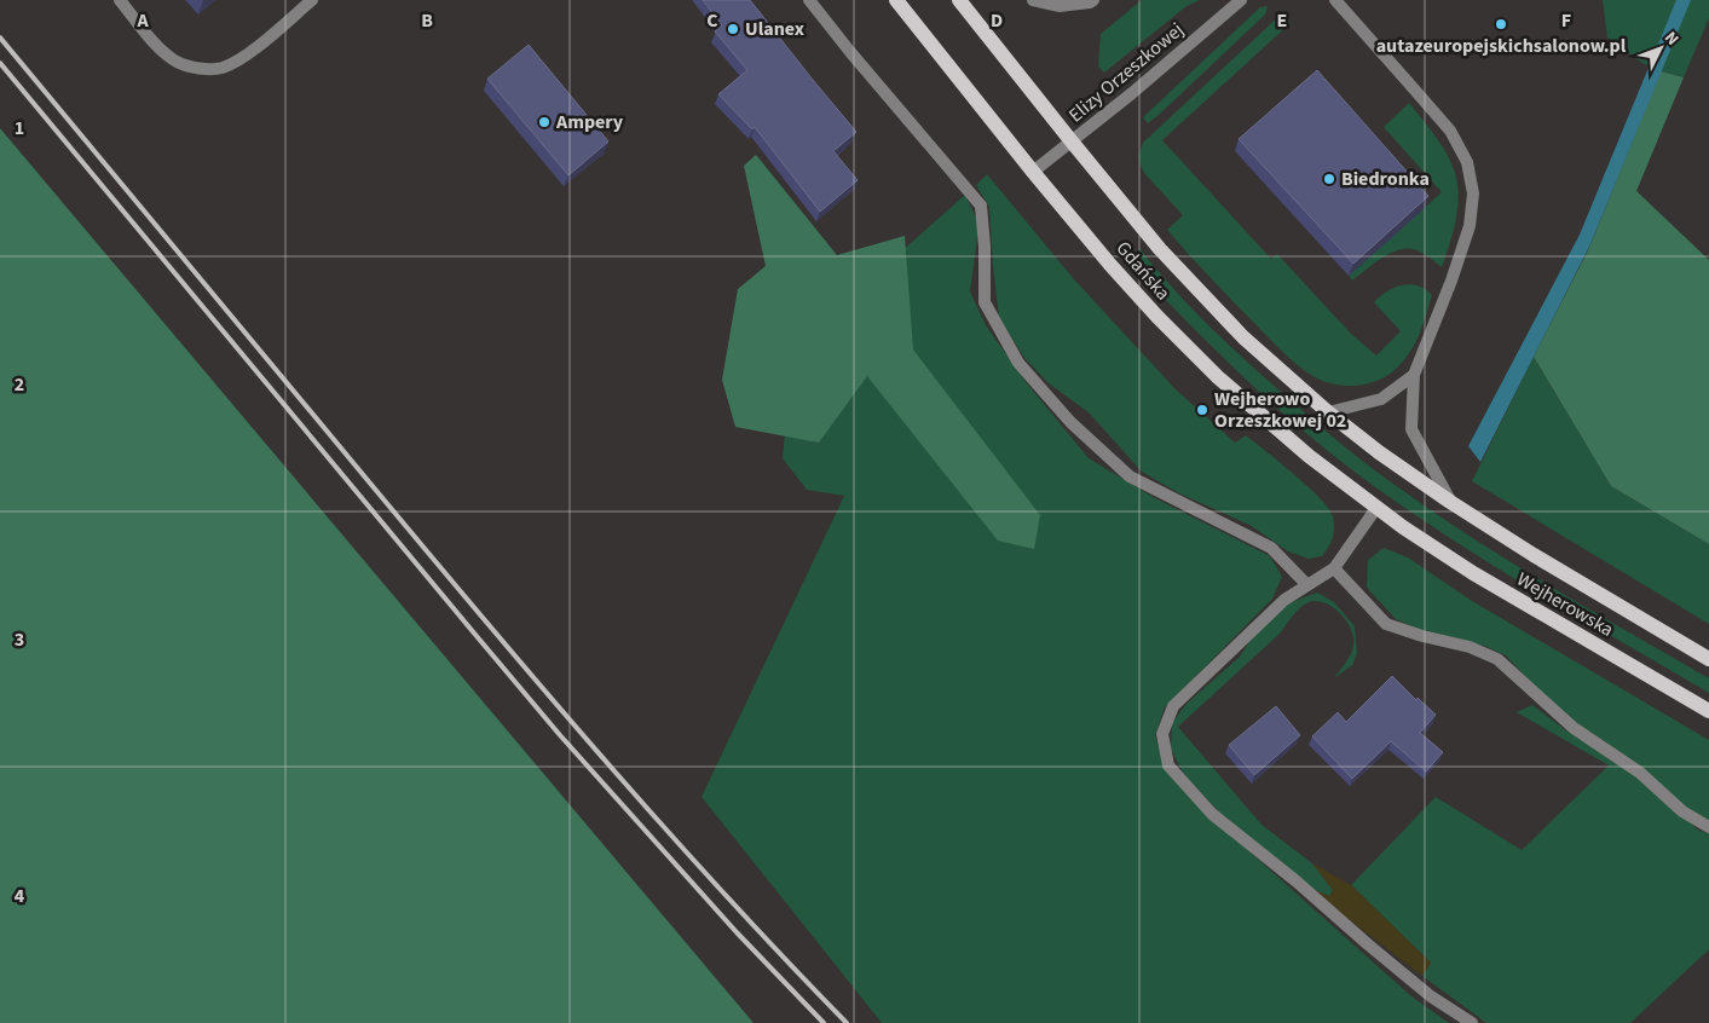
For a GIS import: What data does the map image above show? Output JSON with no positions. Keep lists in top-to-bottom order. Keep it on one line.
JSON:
{"streets":{"main road":["Gdańska","Wejherowska"],"street":["Elizy Orzeszkowej"]},"crossings":[["Elizy Orzeszkowej","Gdańska"],["Gdańska","Wejherowska"]],"places":["autazeuropejskichsalonow.pl","Ulanex","Ampery","Biedronka","Wejherowo Orzeszkowej 02"],"north":"top right","grid":{"columns":["A","B","C","D","E","F"],"rows":["1","2","3","4"]}}
